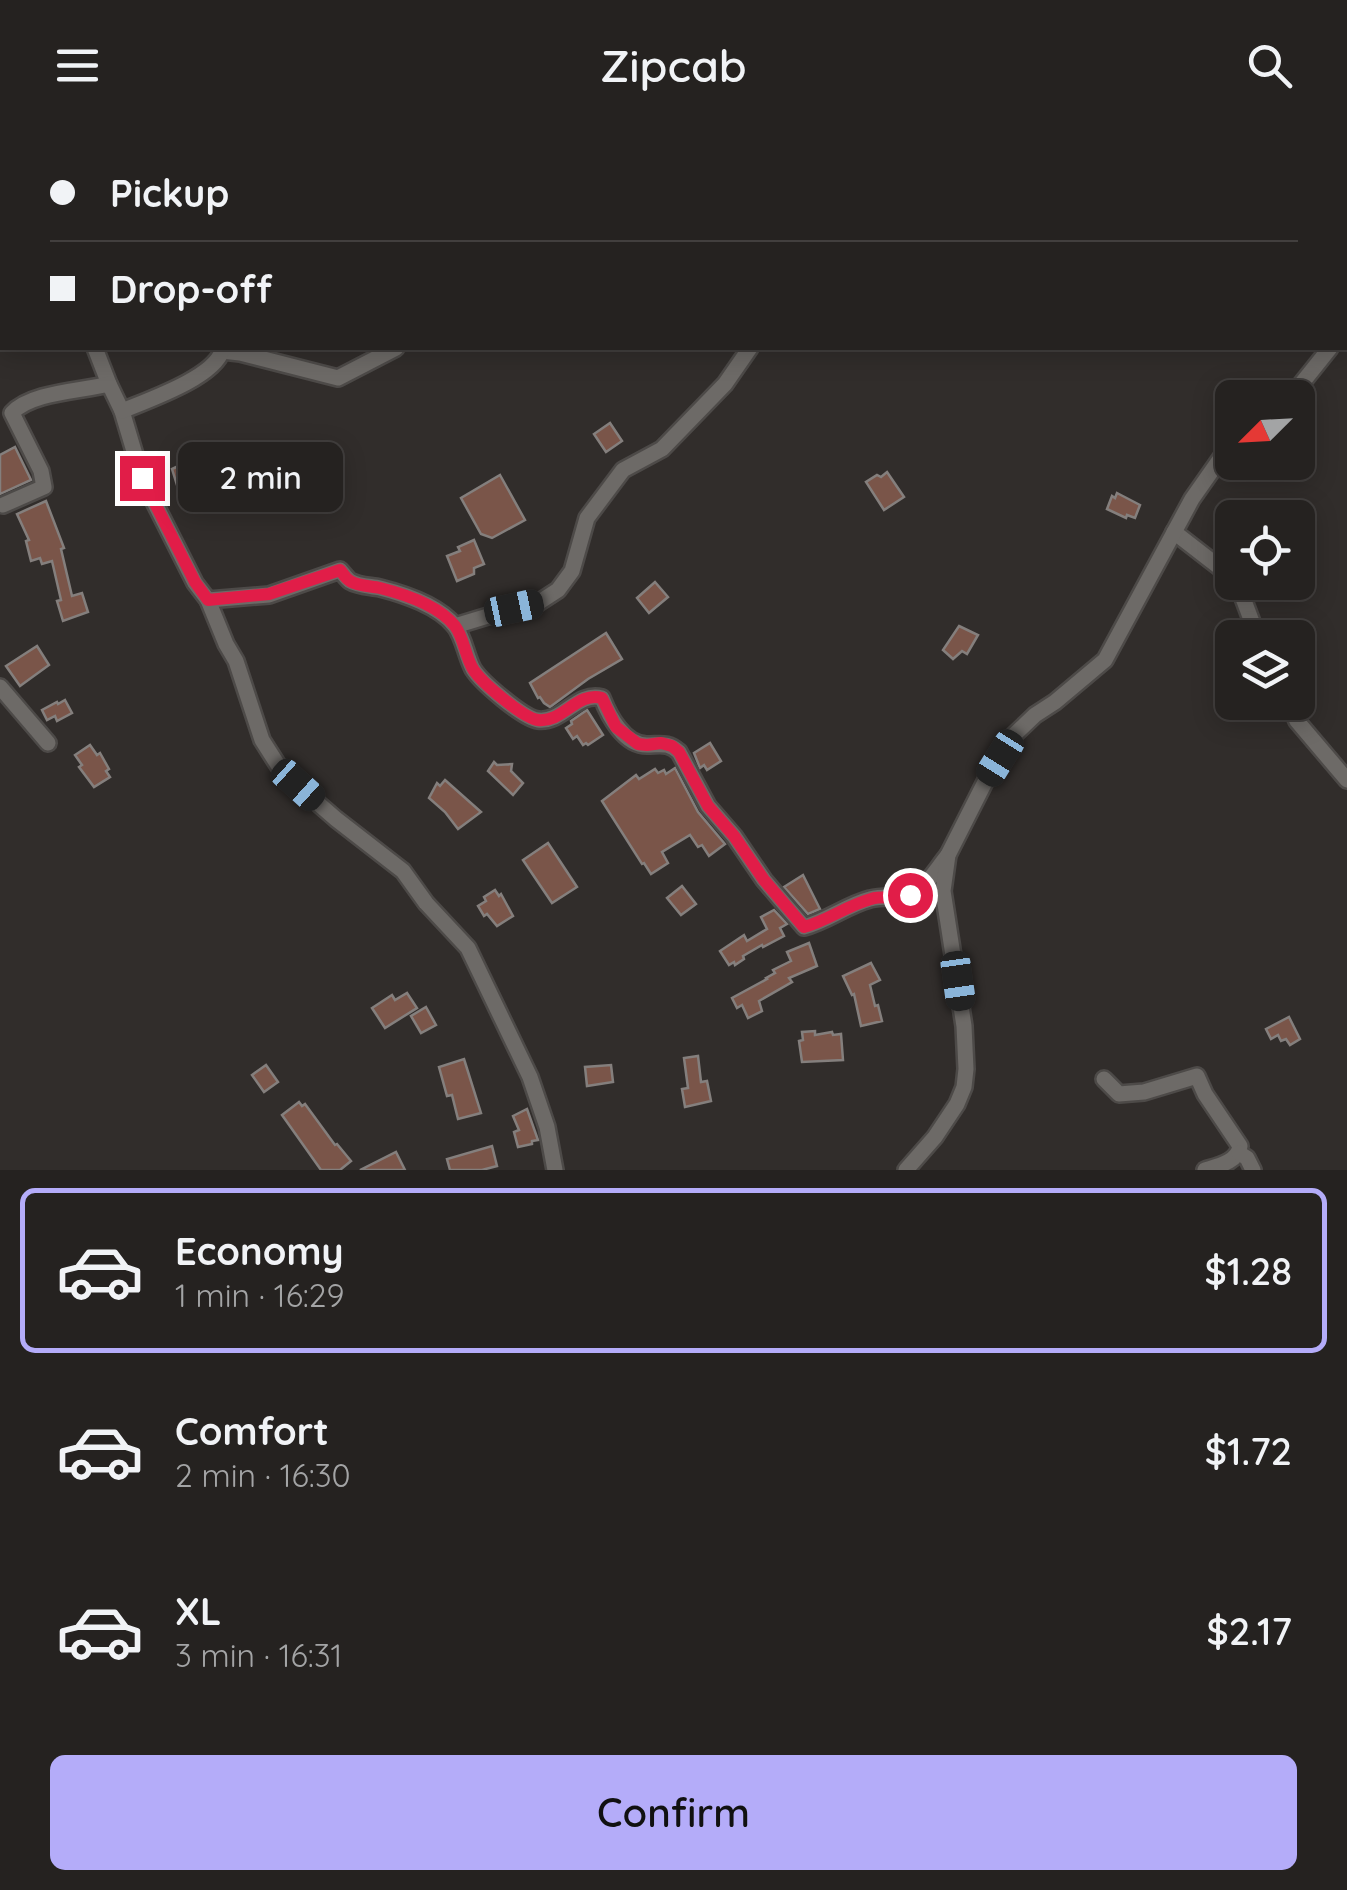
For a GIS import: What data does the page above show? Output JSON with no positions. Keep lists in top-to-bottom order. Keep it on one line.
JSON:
{"north":"bottom left","page":{"header":"Zipcab","banner":["Pickup","Drop-off"],"bubble":"2 min","list":[{"name":"Economy","note":"1 min · 16:29","value":"$1.28"},{"name":"Comfort","note":"2 min · 16:30","value":"$1.72"},{"name":"XL","note":"3 min · 16:31","value":"$2.17"}],"buttons":"Confirm"}}
